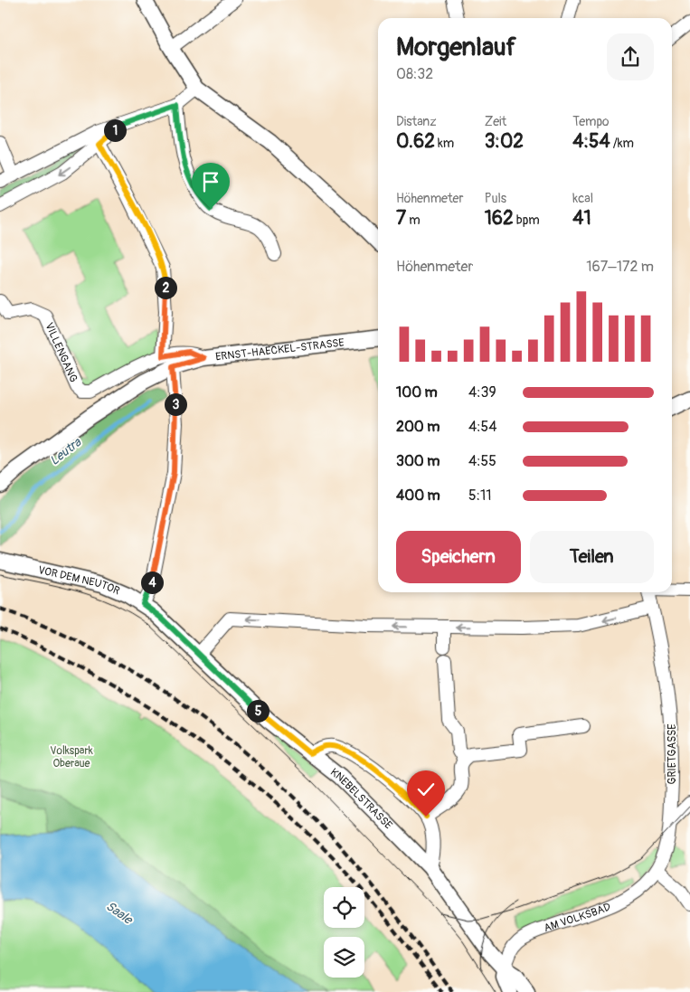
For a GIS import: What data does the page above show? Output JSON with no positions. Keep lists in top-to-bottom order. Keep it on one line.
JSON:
{"streets":{"main road":["ERNST-HAECKEL-STRASSE","VOR DEM NEUTOR","KNEBELSTRASSE"],"street":["VILLENGANG","GRIETGASSE","AM VOLKSBAD"]},"crossings":[["ERNST-HAECKEL-STRASSE","VILLENGANG"],["VOR DEM NEUTOR","KNEBELSTRASSE"],["GRIETGASSE","AM VOLKSBAD"],["KNEBELSTRASSE","AM VOLKSBAD"]],"water":["Leutra","Saale"],"parks":["Volkspark Oberaue"],"page":{"heading":["Morgenlauf","08:32"],"stats":[["Distanz","0.62 km"],["Zeit","3:02"],["Tempo","4:54 /km"],["Höhenmeter","7 m"],["Puls","162 bpm"],["kcal","41"]],"pins":["1","2","3","4","5"],"chart":["Höhenmeter","167–172 m"],"list":[{"name":"100 m","note":"4:39"},{"name":"200 m","note":"4:54"},{"name":"300 m","note":"4:55"},{"name":"400 m","note":"5:11"}],"buttons":["Speichern","Teilen"]}}
